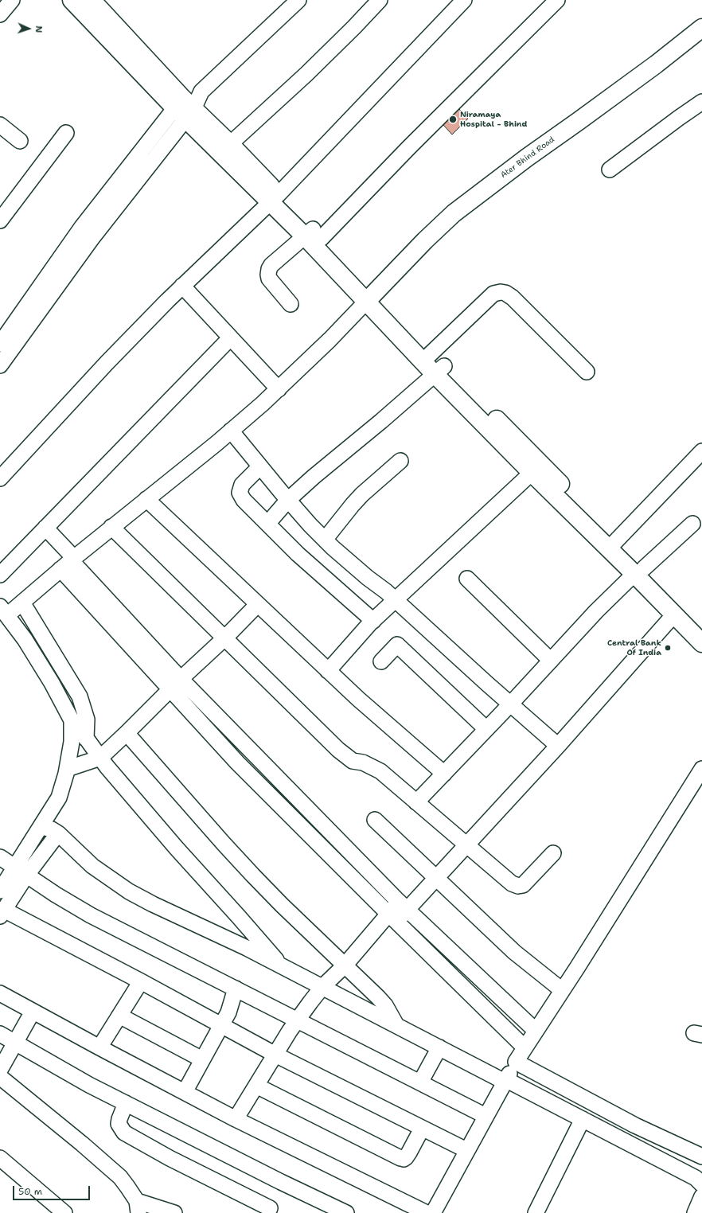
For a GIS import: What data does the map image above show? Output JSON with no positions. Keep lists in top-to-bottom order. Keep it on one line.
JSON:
{"streets":{"highway":["Ater Bhind Road"]},"places":["Niramaya Hospital - Bhind","Central Bank Of India"],"scale_bar":"50 m","north":"right"}
